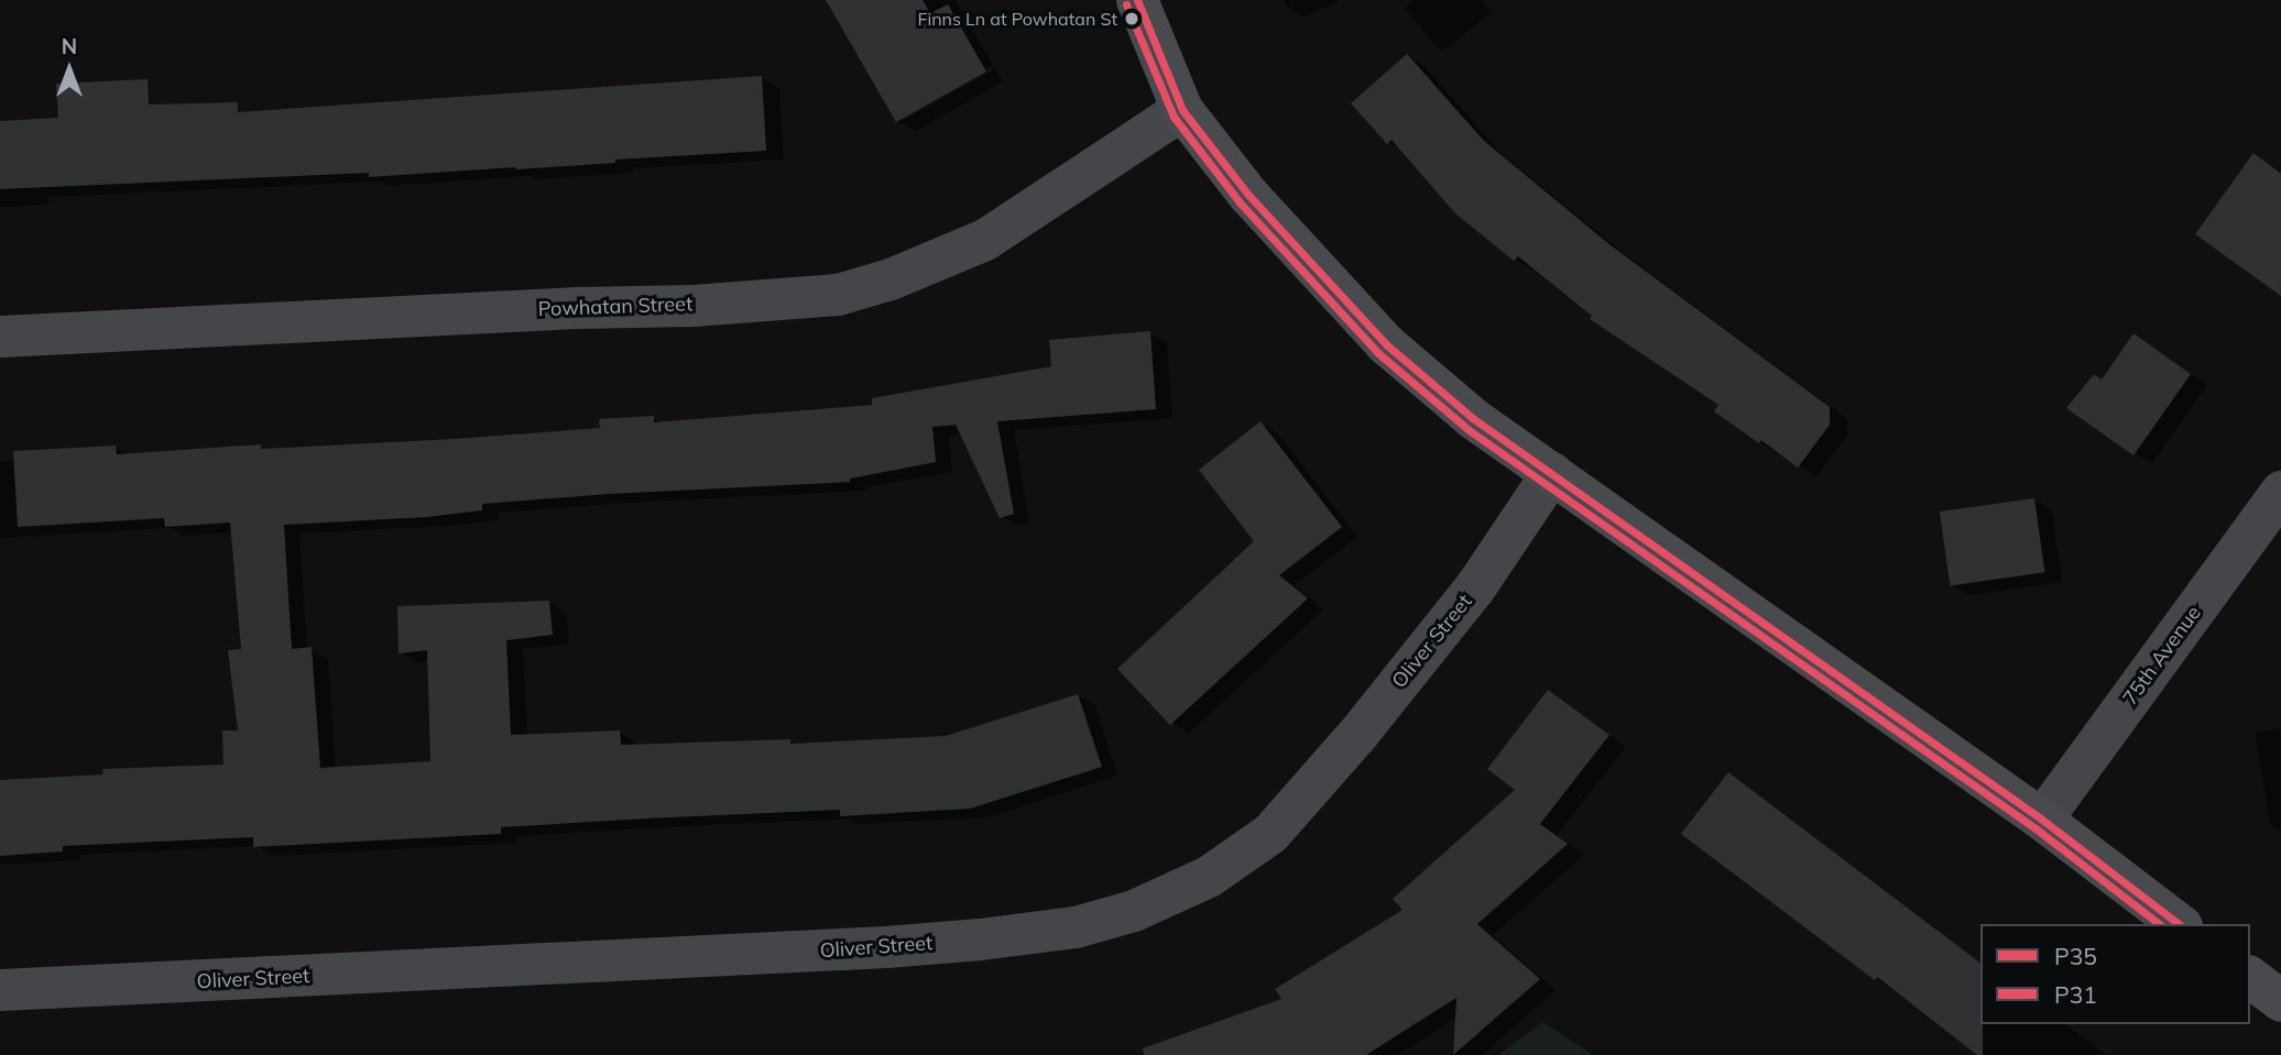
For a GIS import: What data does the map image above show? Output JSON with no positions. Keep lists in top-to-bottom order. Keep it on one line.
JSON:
{"streets":{"street":["Powhatan Street","Oliver Street","75th Avenue"]},"places":["Finns Ln at Powhatan St"],"lines":["transit line P35","transit line P31"],"legend":["P35","P31"],"north":"top"}
